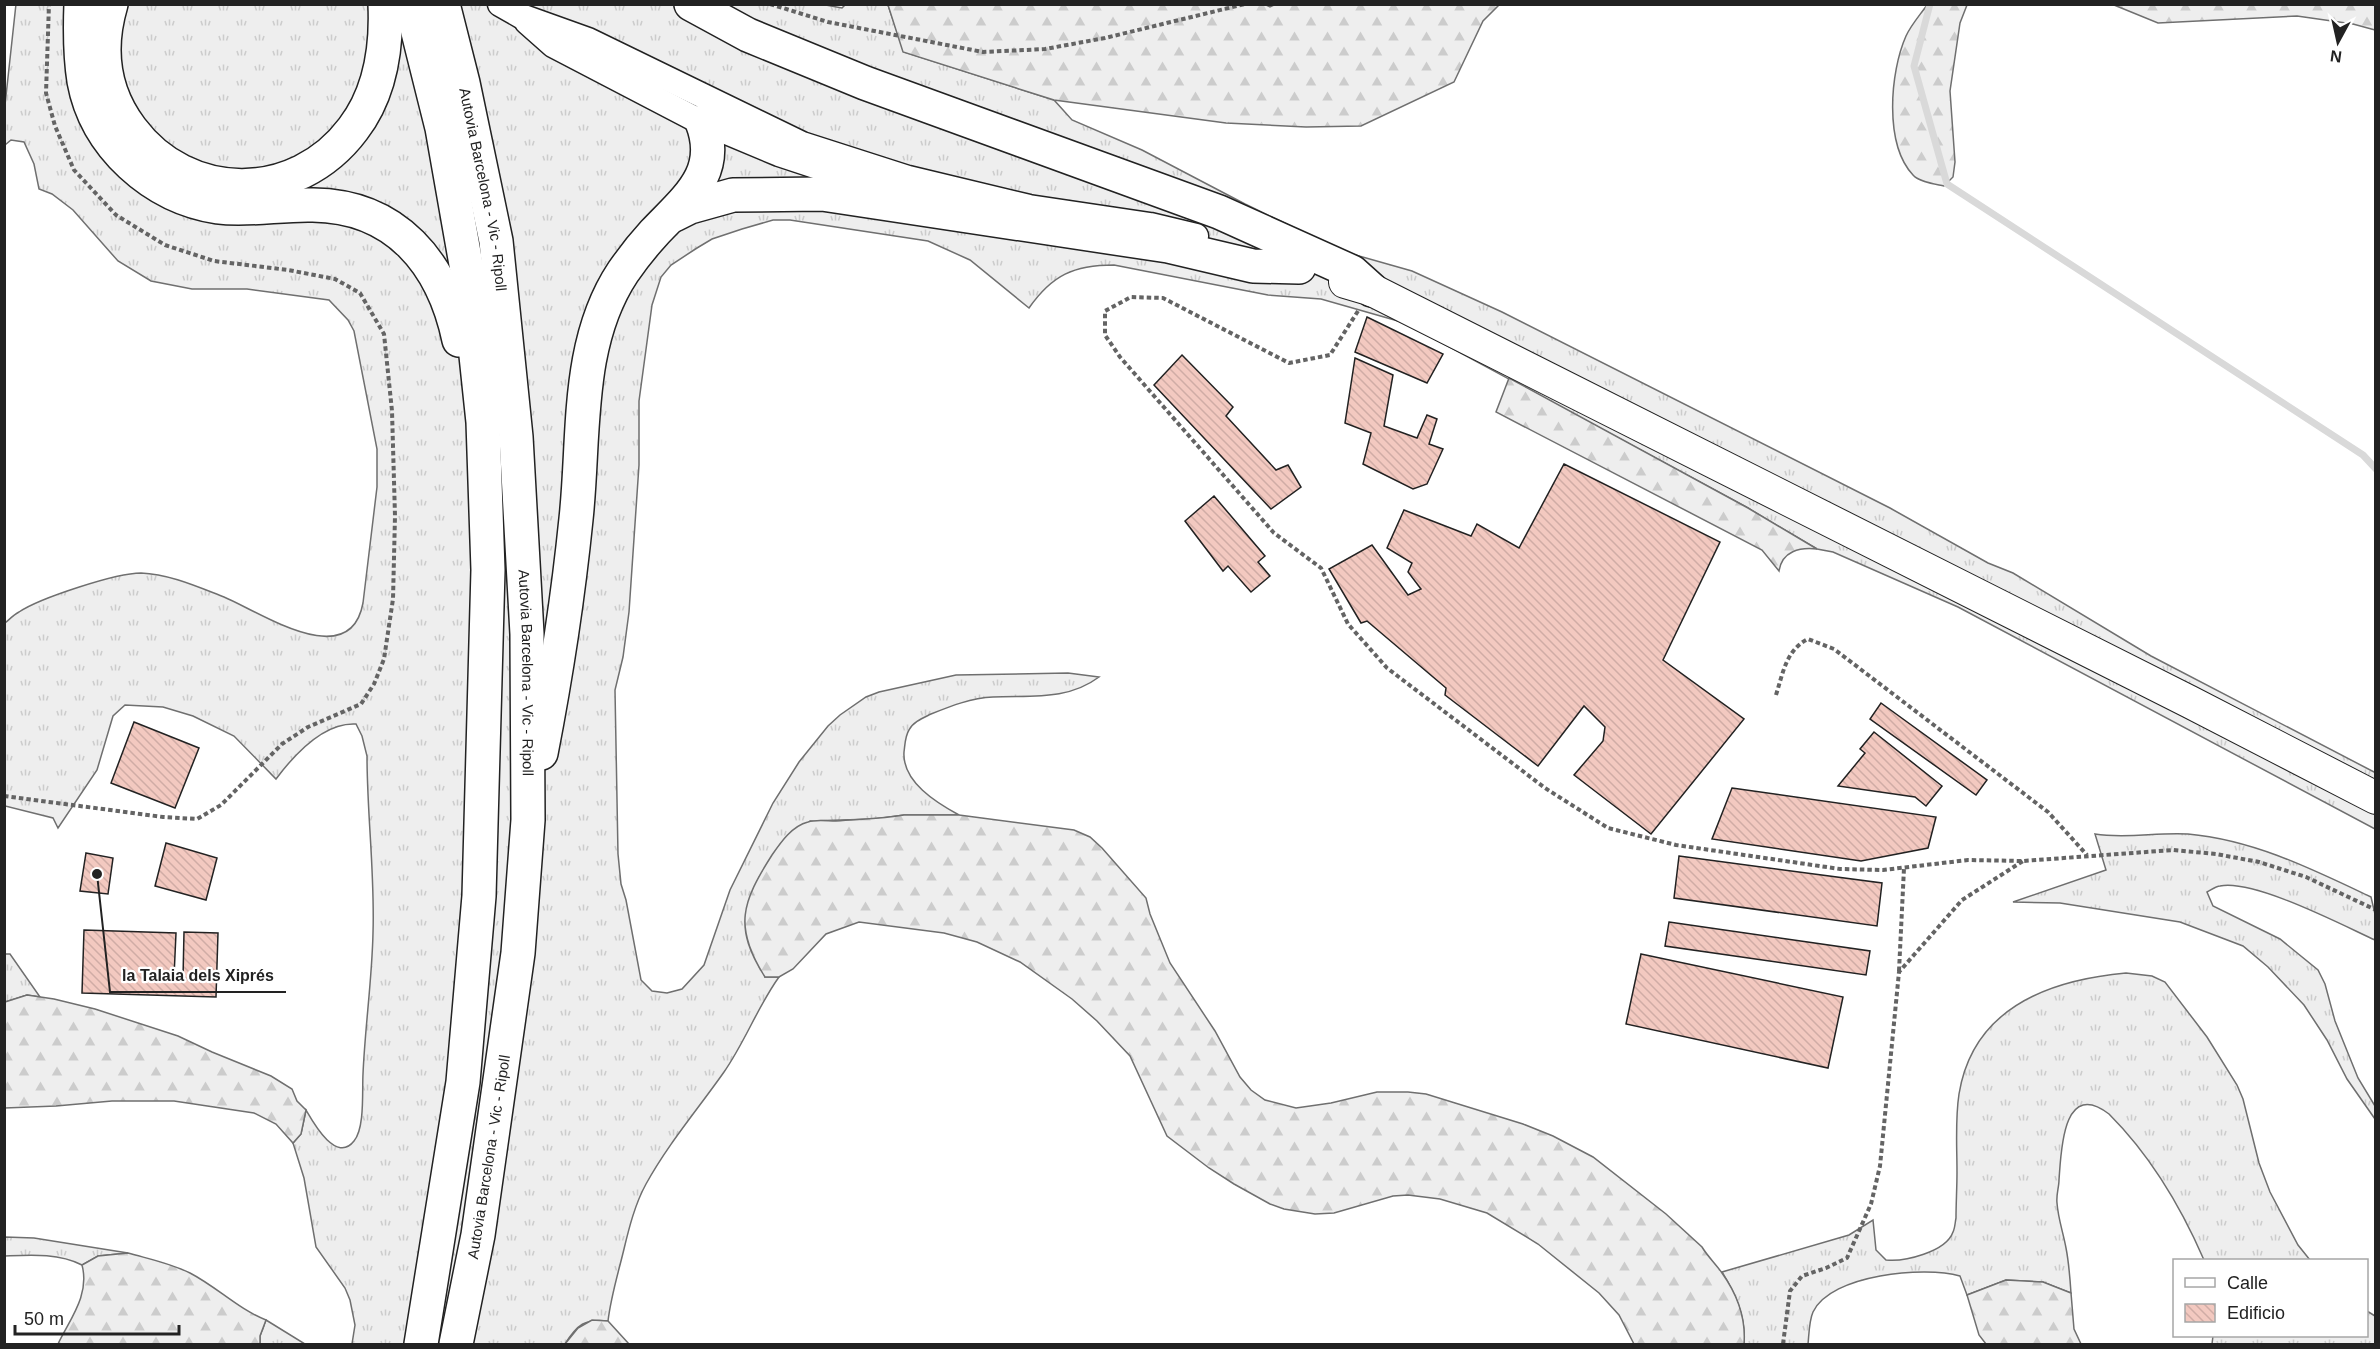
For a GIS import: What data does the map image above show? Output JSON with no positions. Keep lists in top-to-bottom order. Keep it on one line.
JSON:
{"streets":{"highway":["Autovia Barcelona - Vic - Ripoll"]},"places":["la Talaia dels Xiprés"],"legend":["Calle","Edificio"],"scale_bar":"50 m","north":"bottom"}
